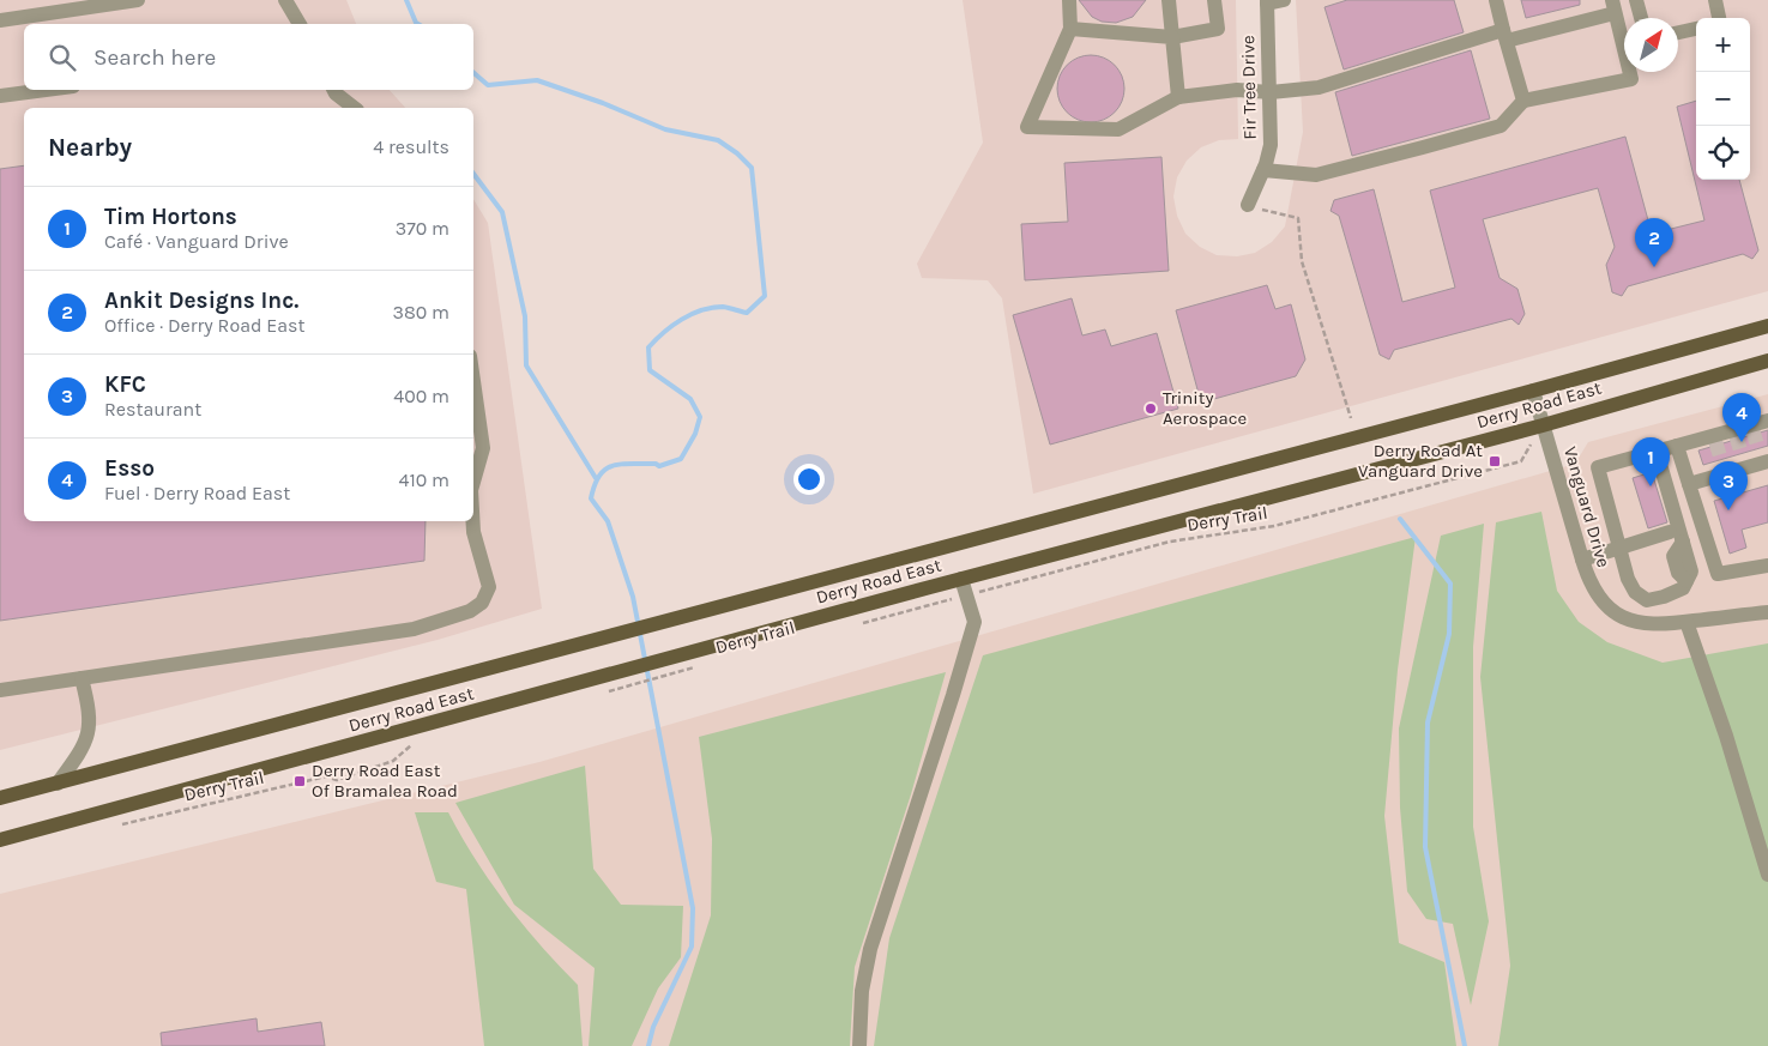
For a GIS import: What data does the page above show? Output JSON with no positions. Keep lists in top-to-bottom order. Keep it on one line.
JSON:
{"streets":{"main road":["Derry Road East"],"street":["Fir Tree Drive","Vanguard Drive"],"path":["Derry Trail"]},"crossings":[["Derry Road East","Vanguard Drive"],["Derry Road East","Derry Trail"],["Vanguard Drive","Derry Trail"]],"places":{"other":["Trinity Aerospace"],"transit":["Derry Road At Vanguard Drive","Derry Road East Of Bramalea Road"]},"north":"top right","page":{"map_buttons":["+","−"],"search":"Search here","heading":["Nearby","4 results"],"list":[{"mark":"1","name":"Tim Hortons","note":"Café · Vanguard Drive","value":"370 m"},{"mark":"2","name":"Ankit Designs Inc.","note":"Office · Derry Road East","value":"380 m"},{"mark":"3","name":"KFC","note":"Restaurant","value":"400 m"},{"mark":"4","name":"Esso","note":"Fuel · Derry Road East","value":"410 m"}],"pins":["2","4","1","3"]}}
